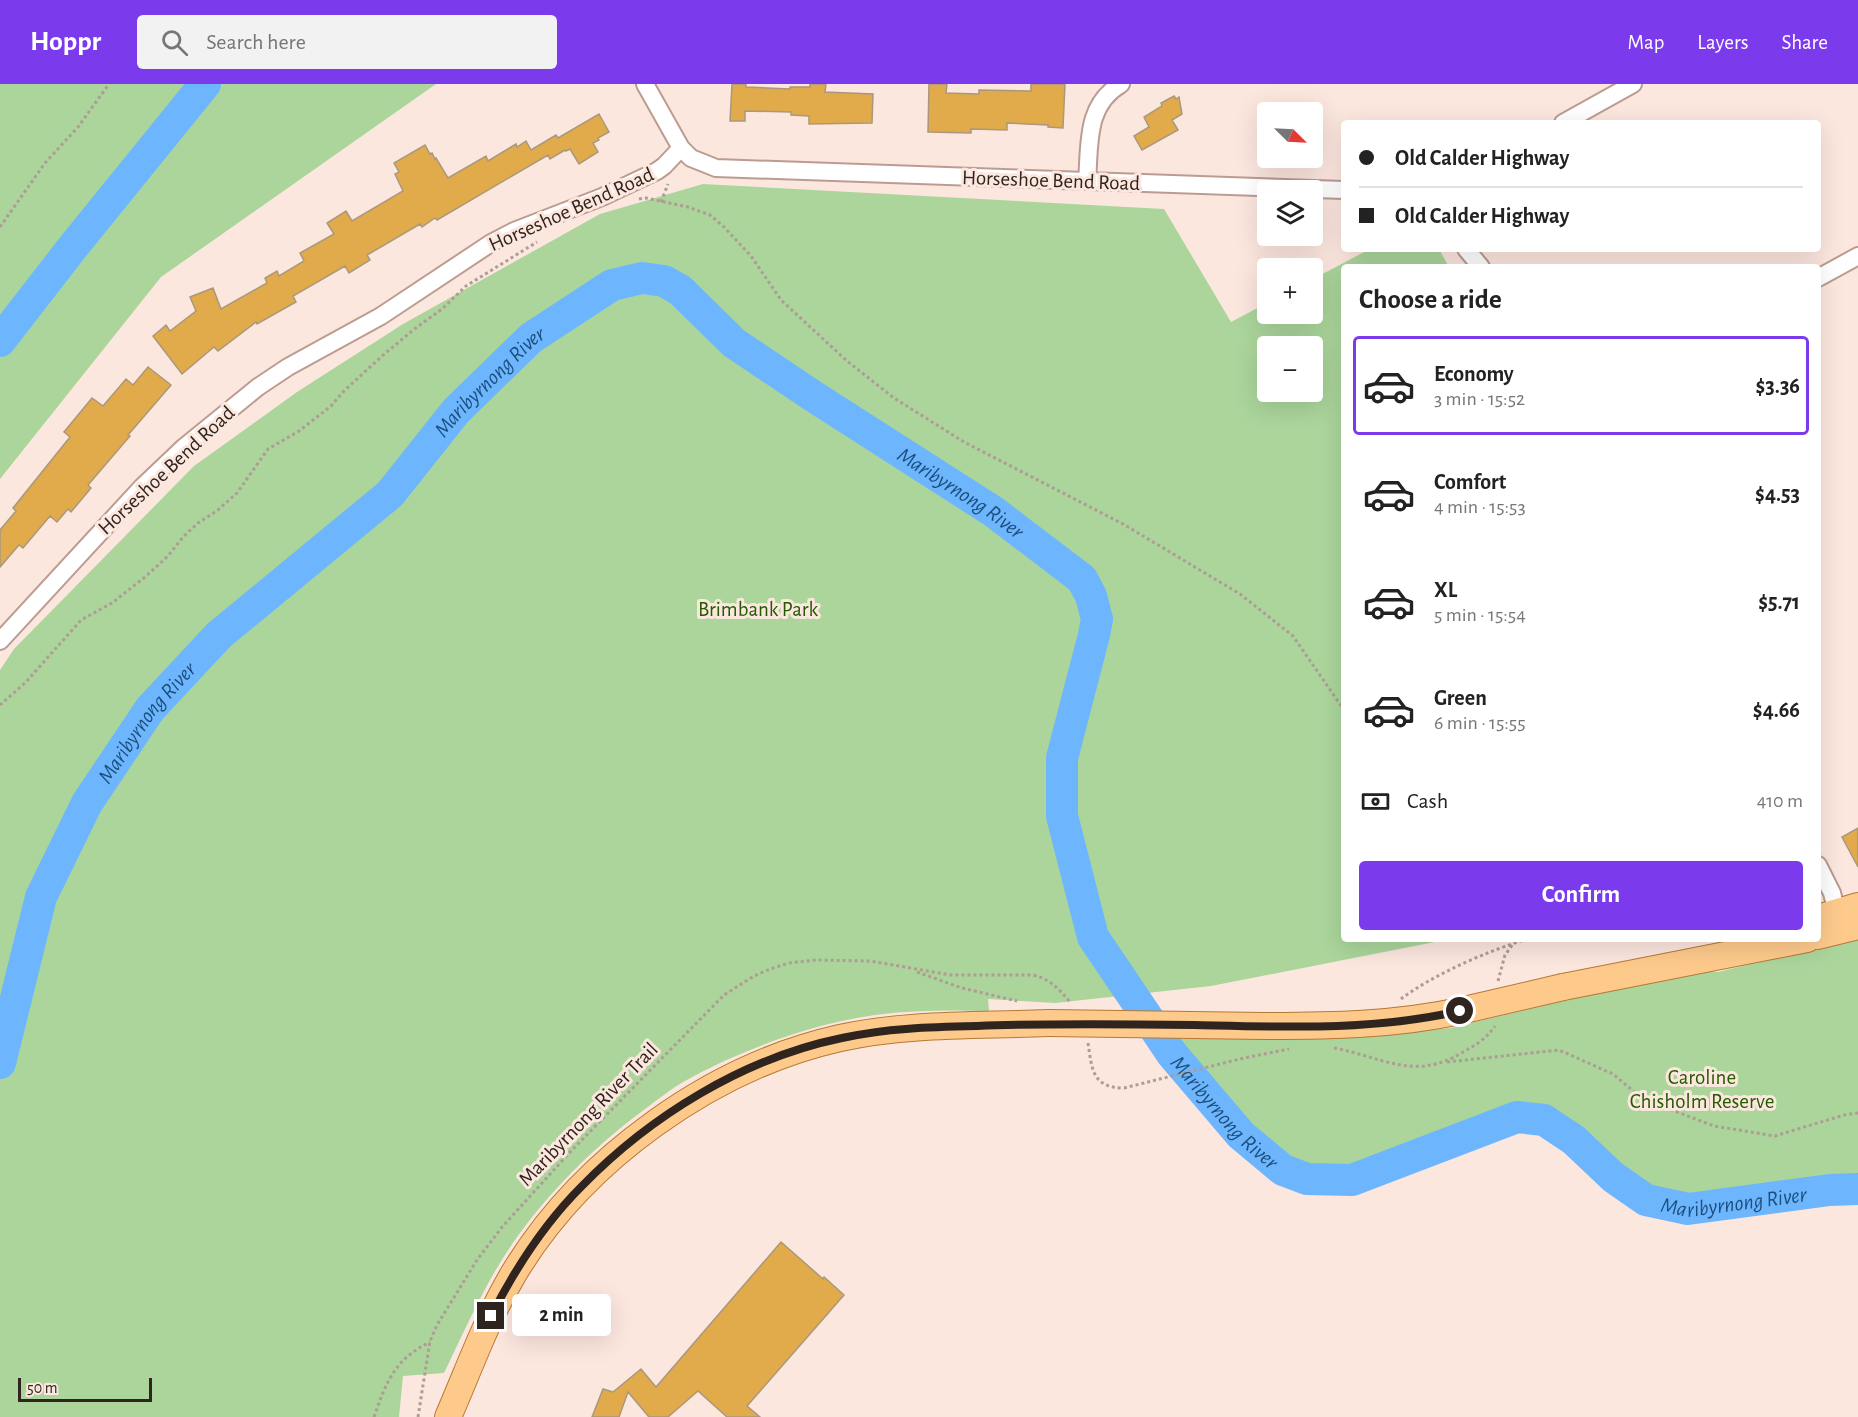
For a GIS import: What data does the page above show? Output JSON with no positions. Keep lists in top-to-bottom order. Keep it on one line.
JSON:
{"streets":{"street":["Horseshoe Bend Road"],"path":["Maribyrnong River Trail"]},"water":["Maribyrnong River"],"parks":["Brimbank Park","Caroline Chisholm Reserve"],"scale_bar":"50 m","north":"bottom right","page":{"header":"Hoppr","search":"Search here","nav":["Map","Layers","Share"],"map_buttons":["+","−"],"banner":["Old Calder Highway","Old Calder Highway"],"heading":"Choose a ride","list":[{"name":"Economy","note":"3 min · 15:52","value":"$3.36"},{"name":"Comfort","note":"4 min · 15:53","value":"$4.53"},{"name":"XL","note":"5 min · 15:54","value":"$5.71"},{"name":"Green","note":"6 min · 15:55","value":"$4.66"}],"pay":["Cash","410 m"],"buttons":"Confirm","bubble":"2 min","scale":"50 m"}}
